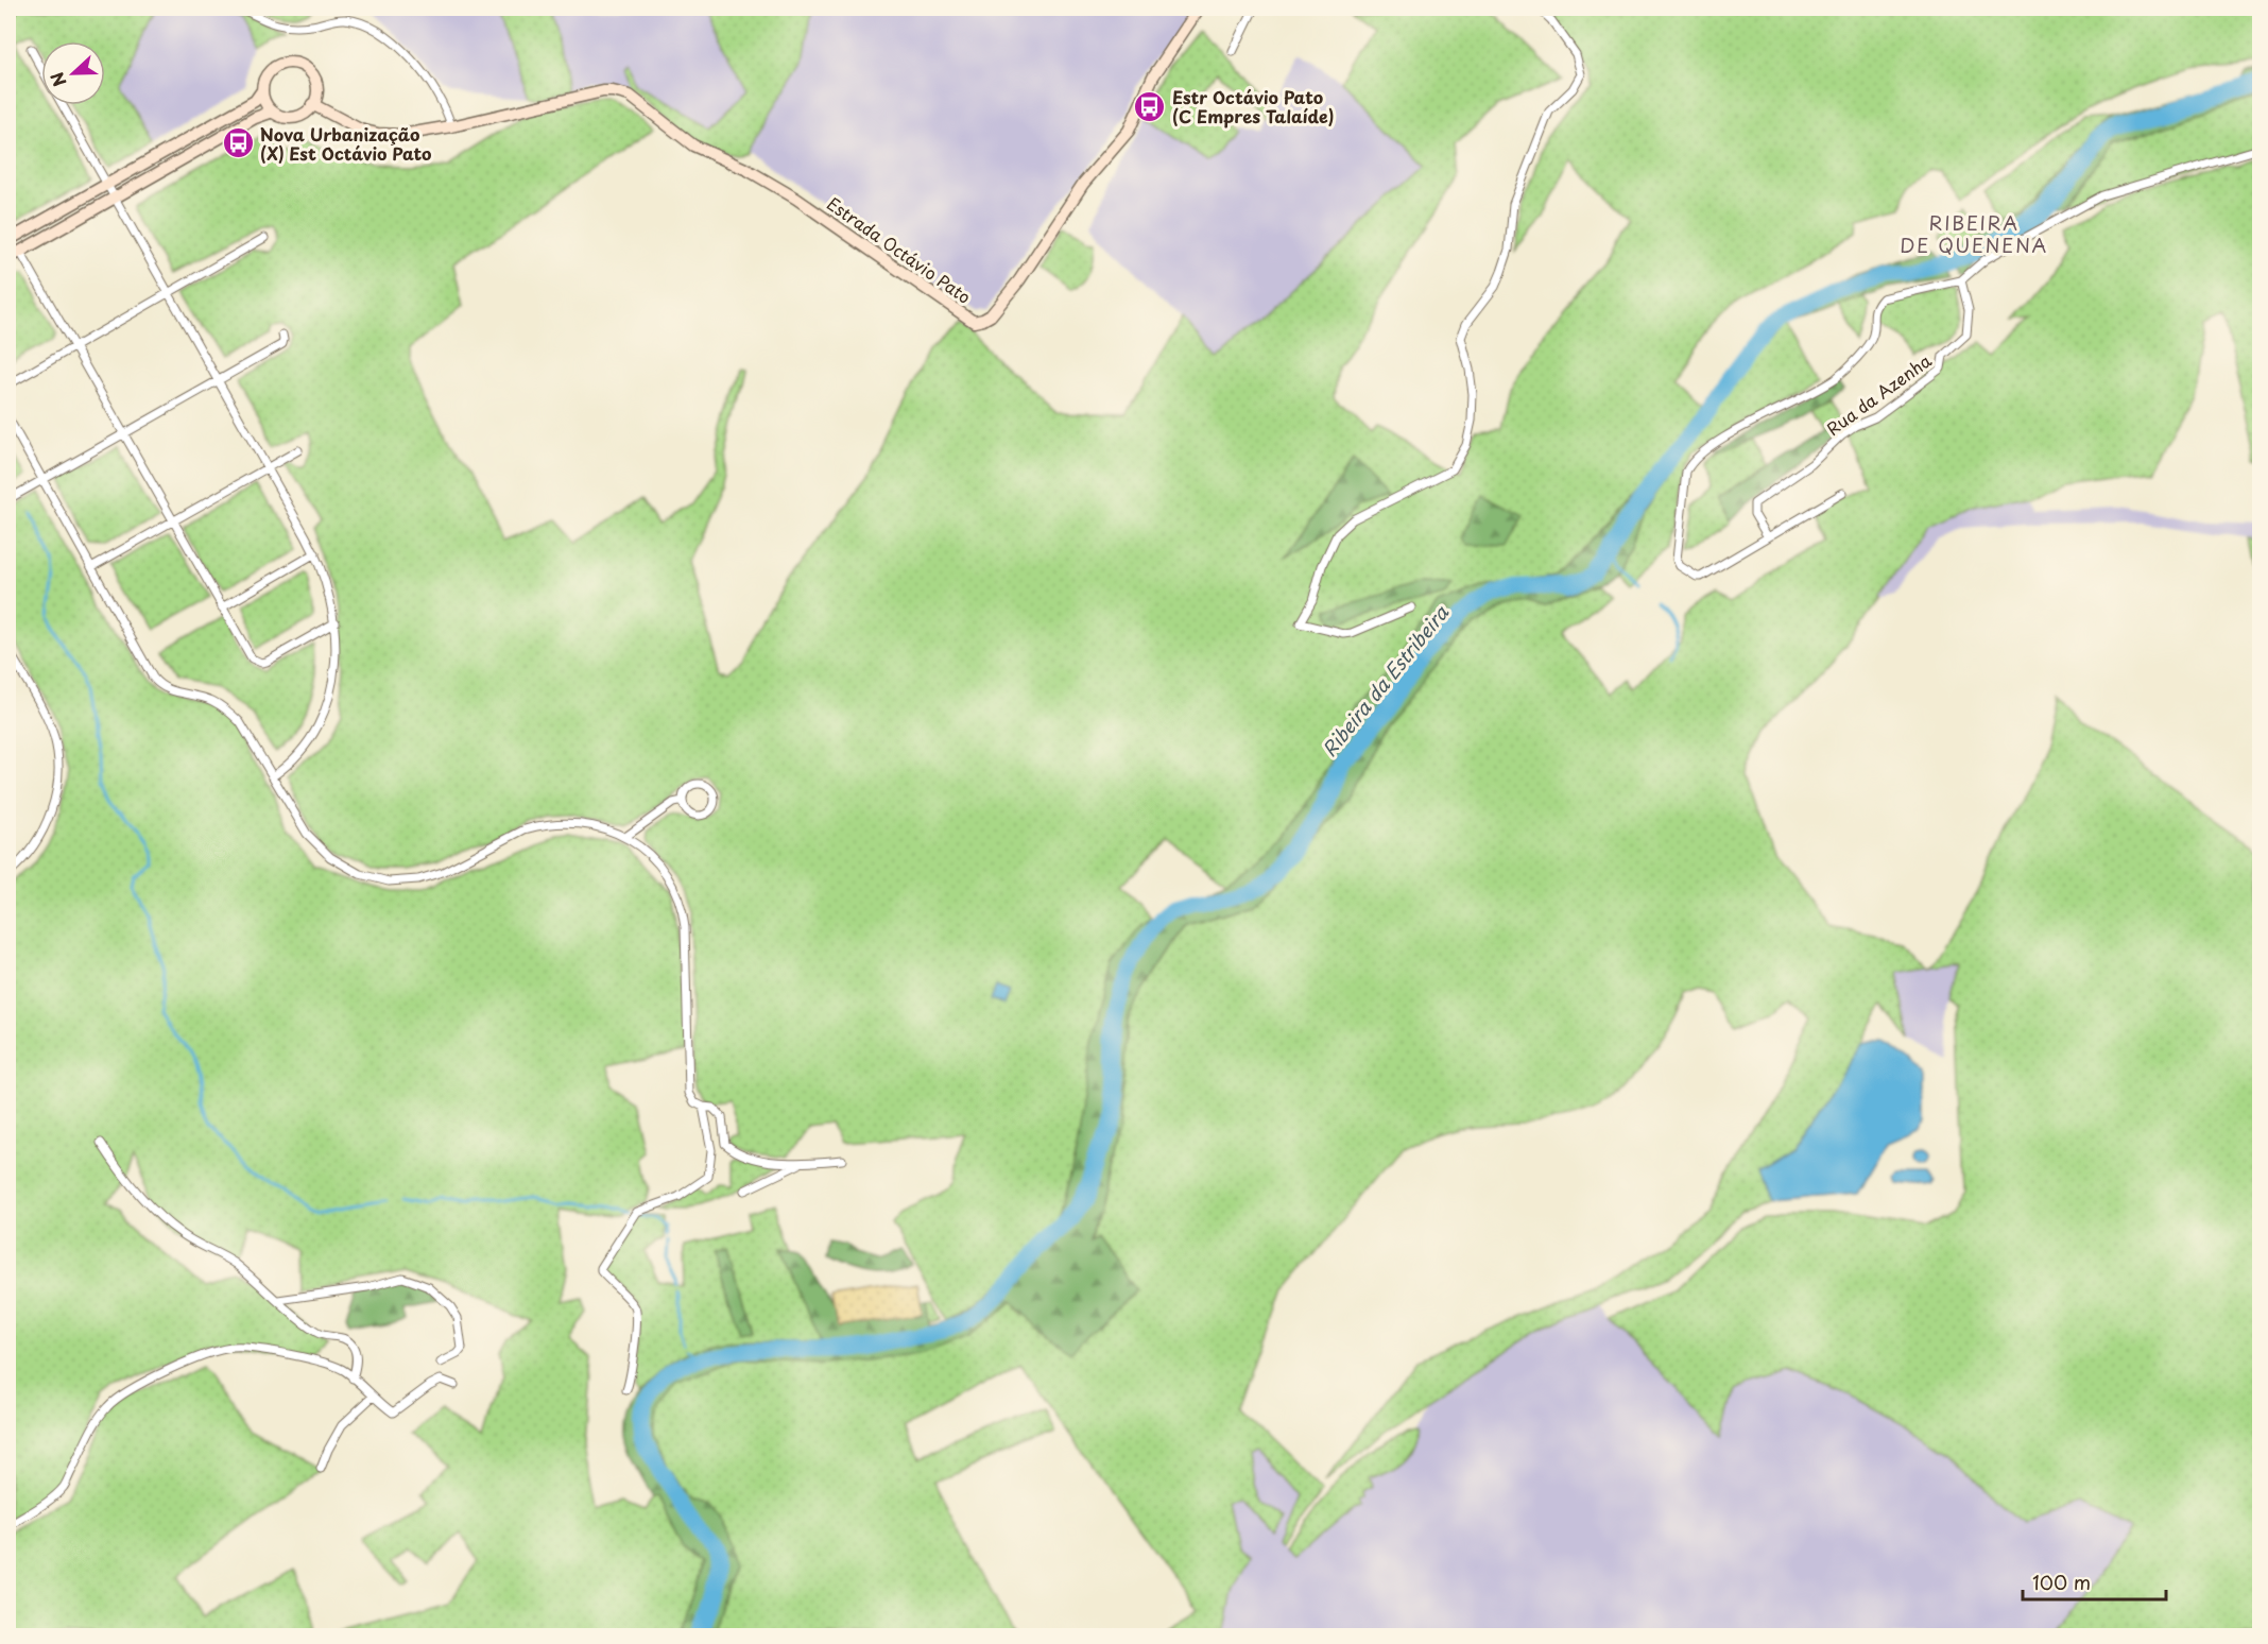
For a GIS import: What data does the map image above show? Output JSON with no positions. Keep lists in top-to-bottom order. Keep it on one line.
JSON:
{"streets":{"street":["Estrada Octávio Pato","Rua da Azenha"]},"districts":["RIBEIRA DE QUENENA"],"water":["Ribeira da Estribeira"],"places":{"bus stop":["Estr Octávio Pato (C Empres Talaíde)","Nova Urbanização (X) Est Octávio Pato"]},"scale_bar":"100 m","north":"left"}
